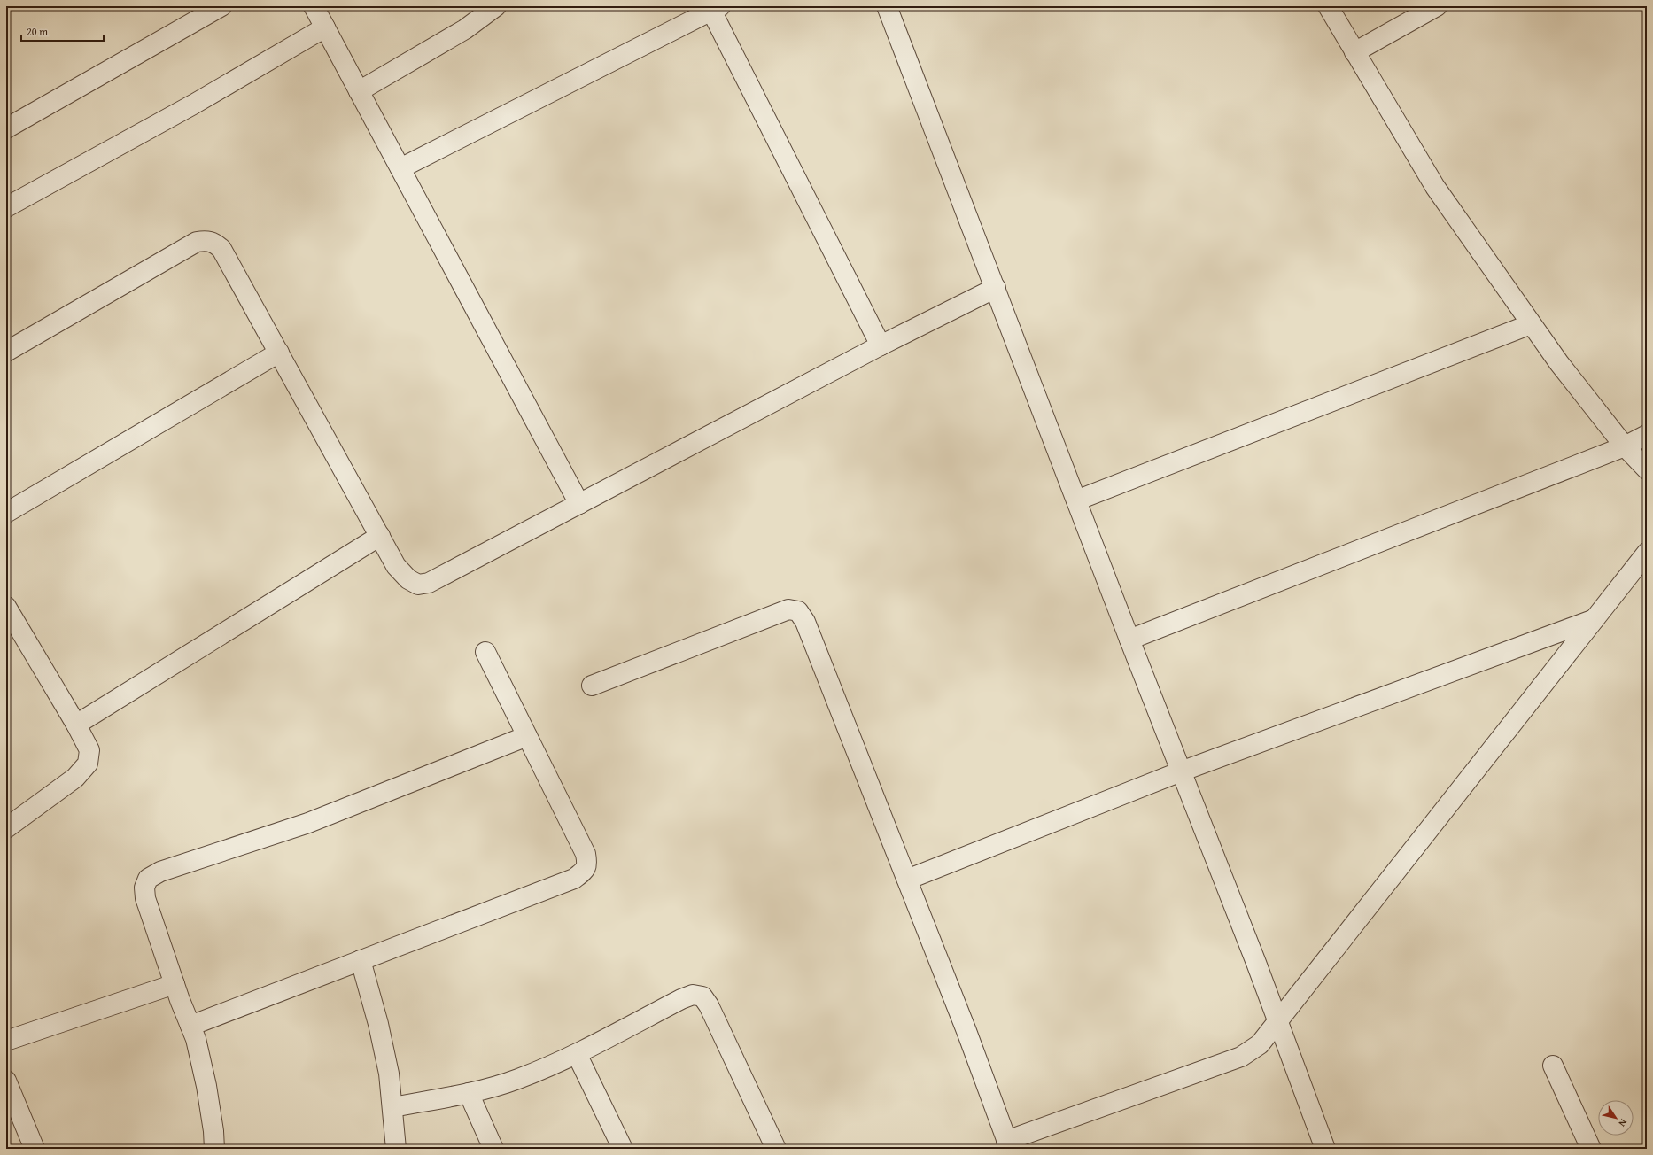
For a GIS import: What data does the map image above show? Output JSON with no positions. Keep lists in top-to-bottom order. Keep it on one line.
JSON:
{"scale_bar":"20 m","north":"bottom right"}
